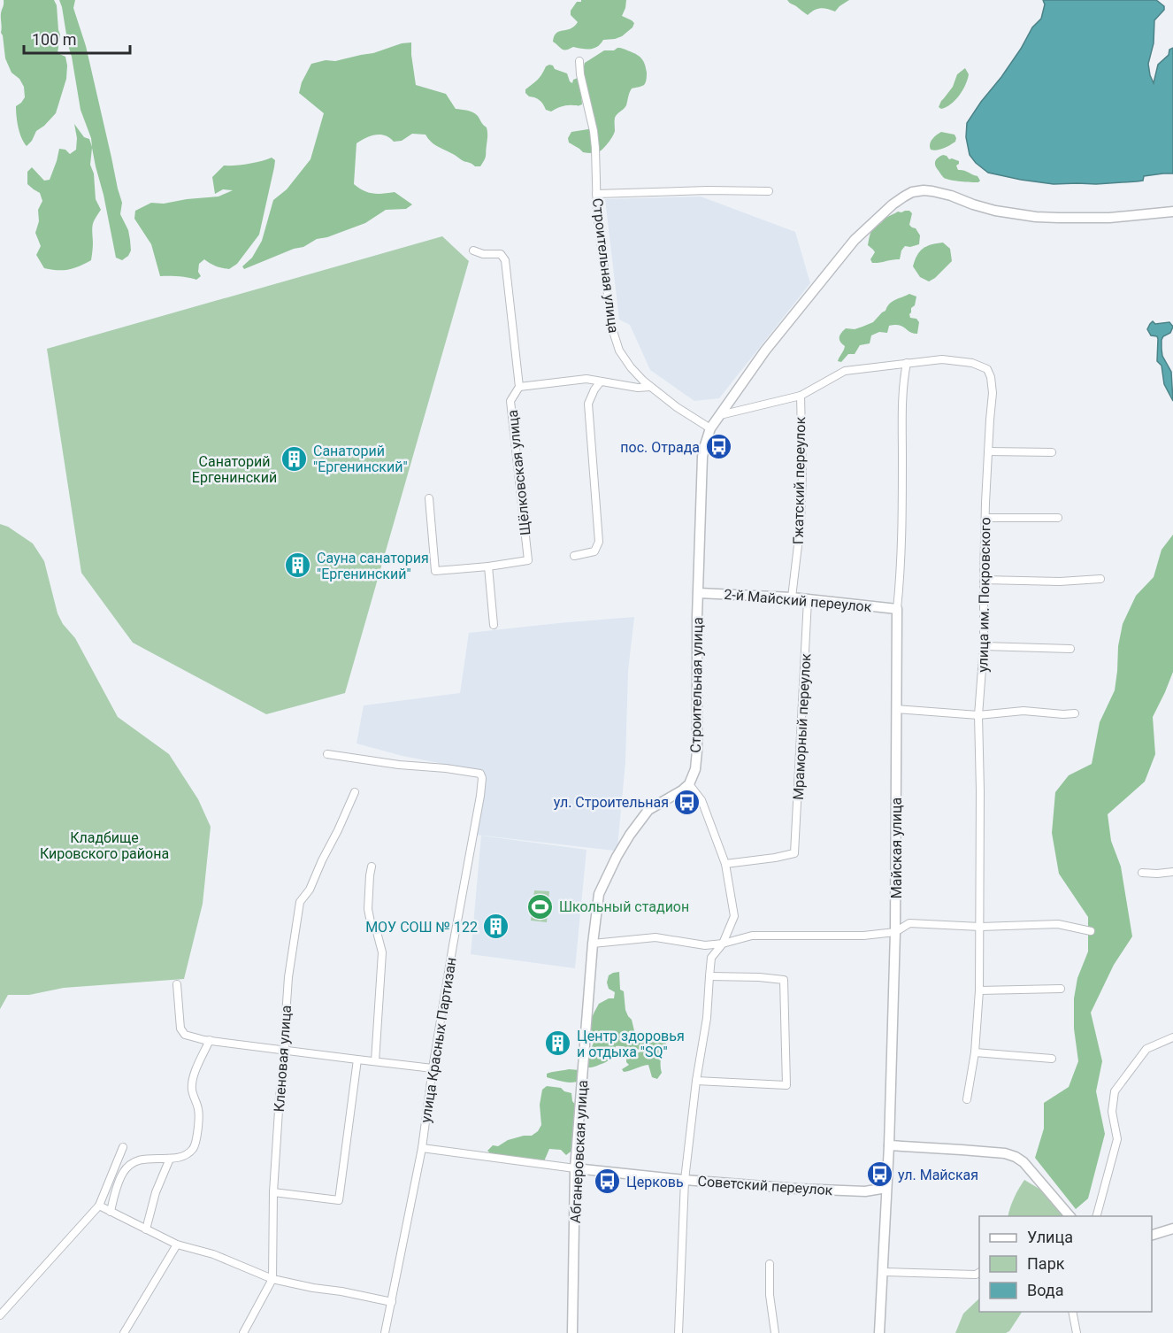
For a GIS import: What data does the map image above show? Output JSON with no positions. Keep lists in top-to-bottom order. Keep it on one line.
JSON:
{"streets":{"street":["Строительная улица","Щёлковская улица","Гжатский переулок","улица им. Покровского","2-й Майский переулок","Мраморный переулок","Майская улица","улица Красных Партизан","Кленовая улица","Абганеровская улица","Советский переулок"]},"crossings":[["Строительная улица","улица им. Покровского"],["Строительная улица","2-й Майский переулок"],["Строительная улица","Абганеровская улица"],["Гжатский переулок","улица им. Покровского"],["Гжатский переулок","2-й Майский переулок"],["улица им. Покровского","Майская улица"],["2-й Майский переулок","Мраморный переулок"],["2-й Майский переулок","Майская улица"],["Майская улица","Советский переулок"],["улица Красных Партизан","Советский переулок"],["Абганеровская улица","Советский переулок"]],"parks":["Санаторий Ергенинский","Кладбище Кировского района"],"places":{"bus stop":["пос. Отрада","ул. Строительная","ул. Майская","Церковь"],"building":["Санаторий \"Ергенинский\"","Сауна санатория \"Ергенинский\"","МОУ СОШ № 122","Центр здоровья и отдыха \"SQ\""],"sports":["Школьный стадион"]},"legend":["Улица","Парк","Вода"],"scale_bar":"100 m"}
